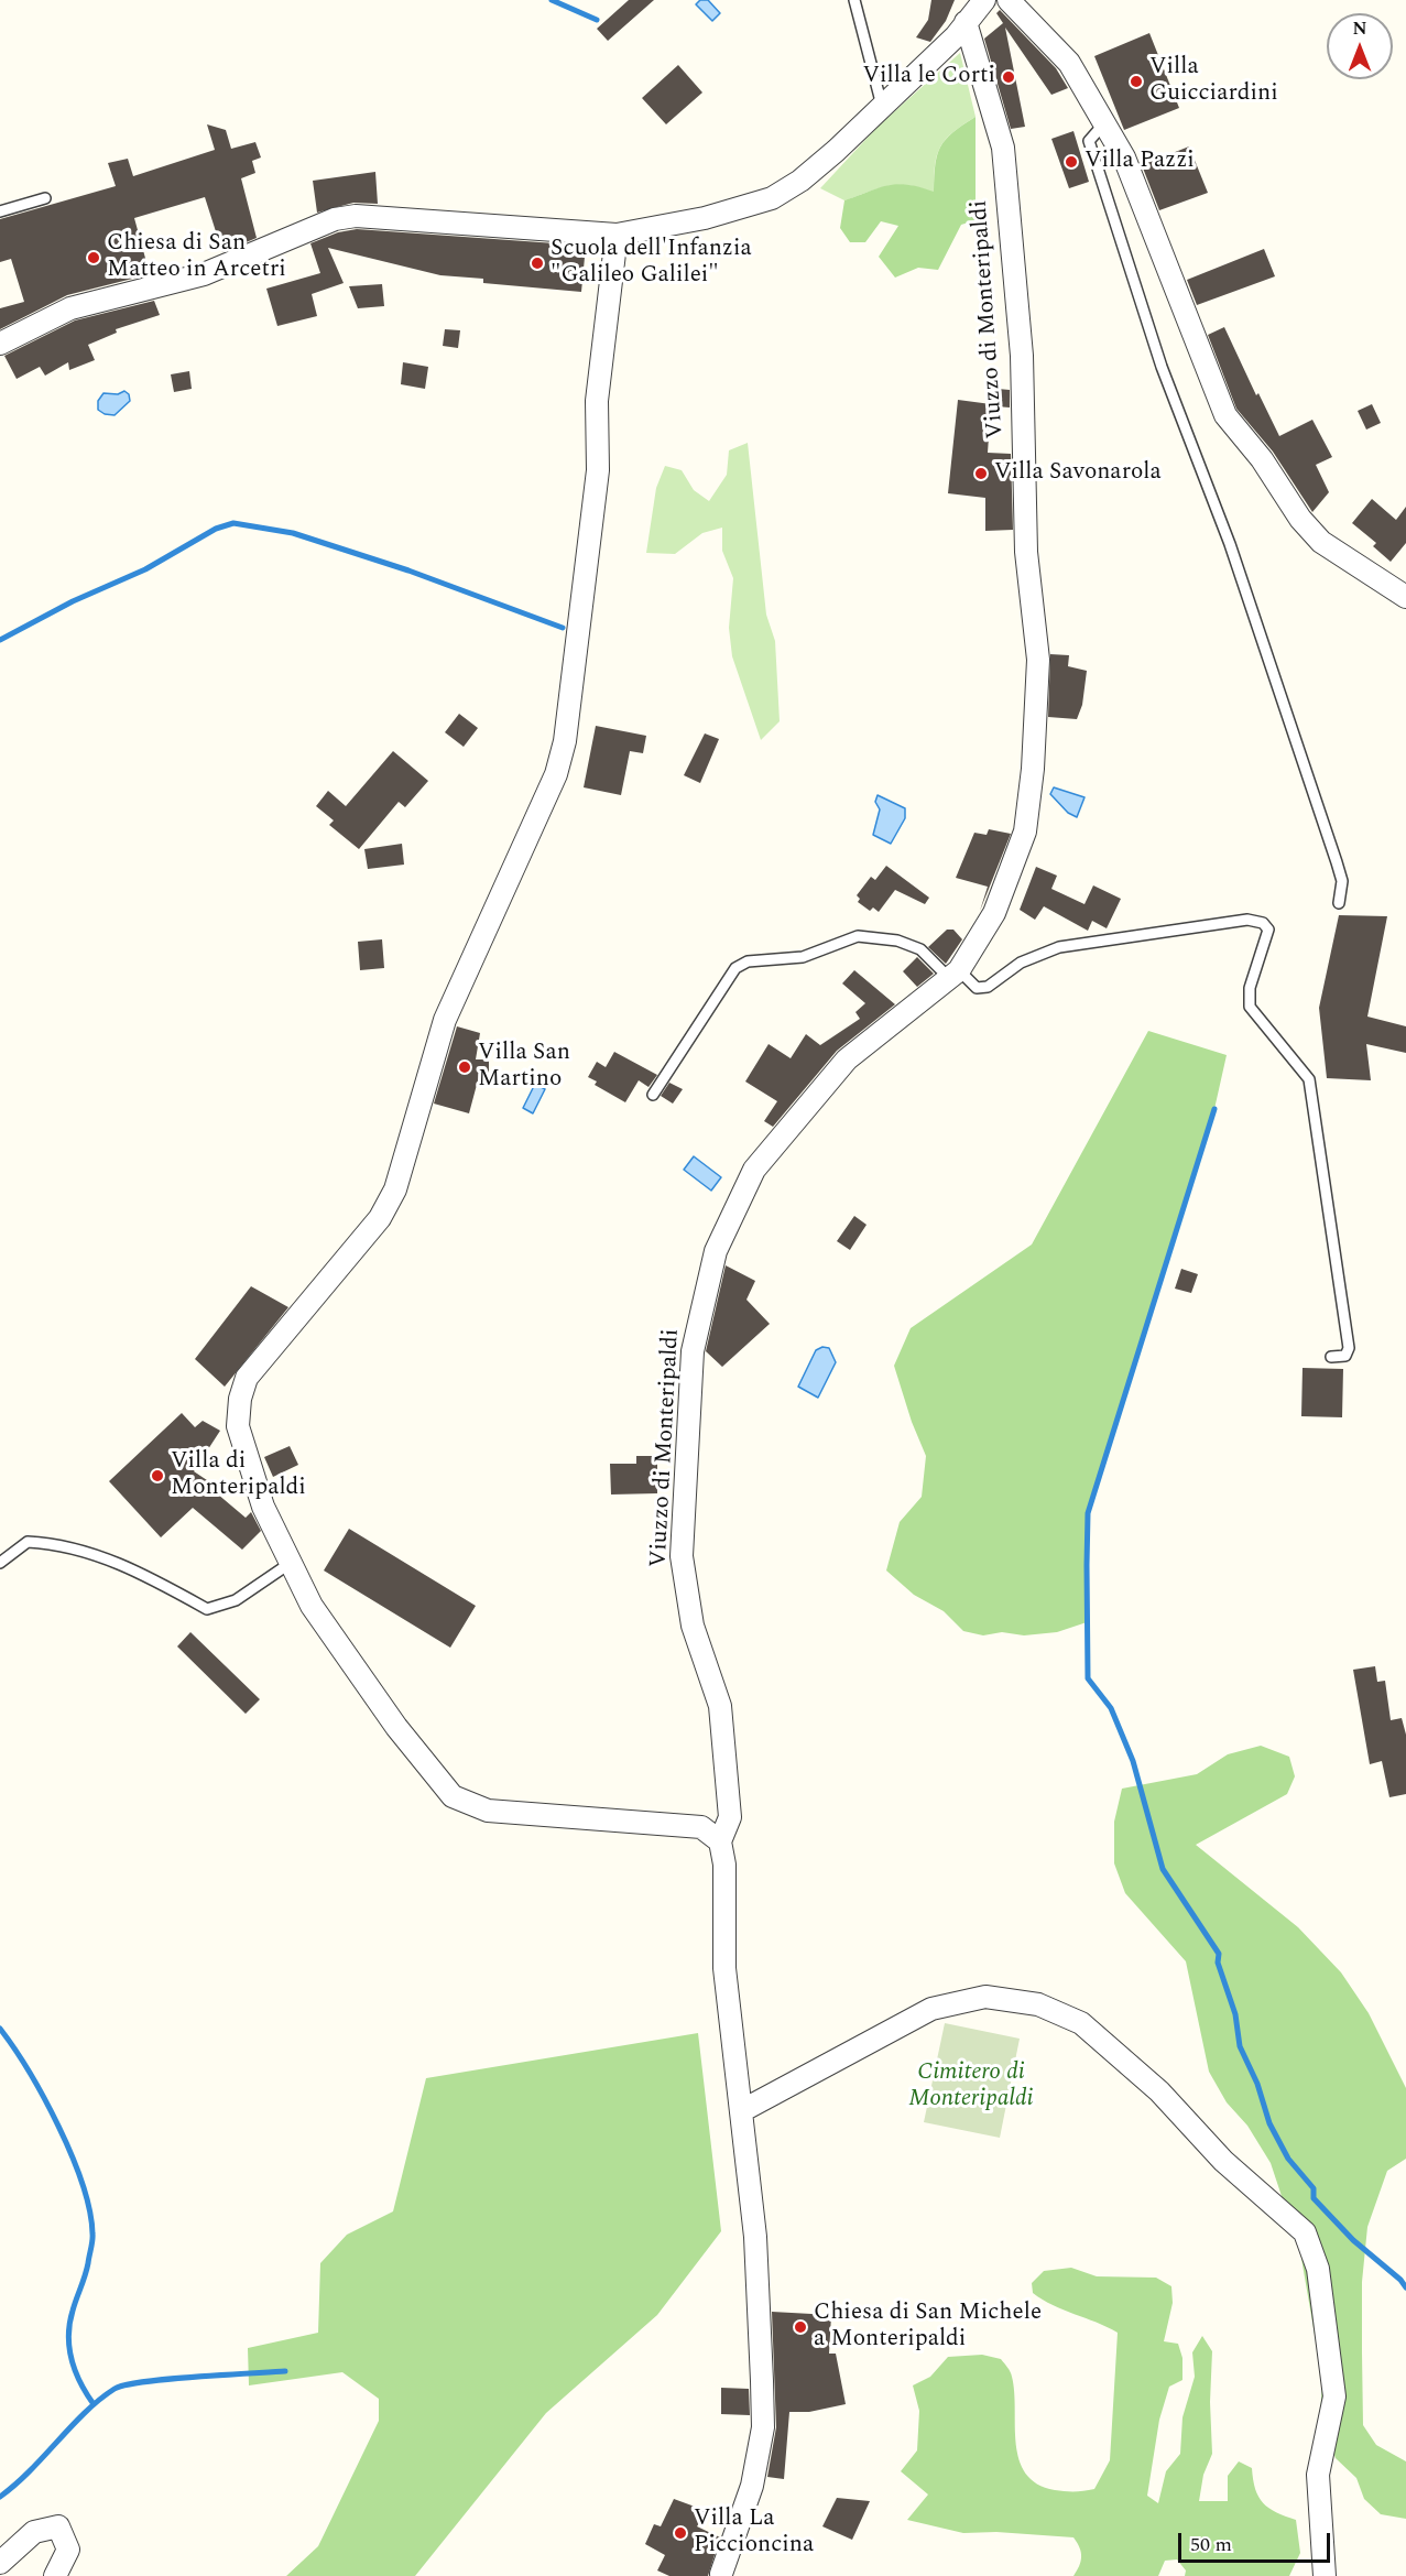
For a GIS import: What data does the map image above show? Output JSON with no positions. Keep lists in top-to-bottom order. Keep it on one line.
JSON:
{"streets":{"street":["Viuzzo di Monteripaldi"]},"parks":["Cimitero di Monteripaldi"],"places":["Villa le Corti","Villa Guicciardini","Villa Pazzi","Chiesa di San Matteo in Arcetri","Scuola dell'Infanzia \"Galileo Galilei\"","Villa Savonarola","Villa San Martino","Villa di Monteripaldi","Chiesa di San Michele a Monteripaldi","Villa La Piccioncina"],"scale_bar":"50 m","north":"top"}
